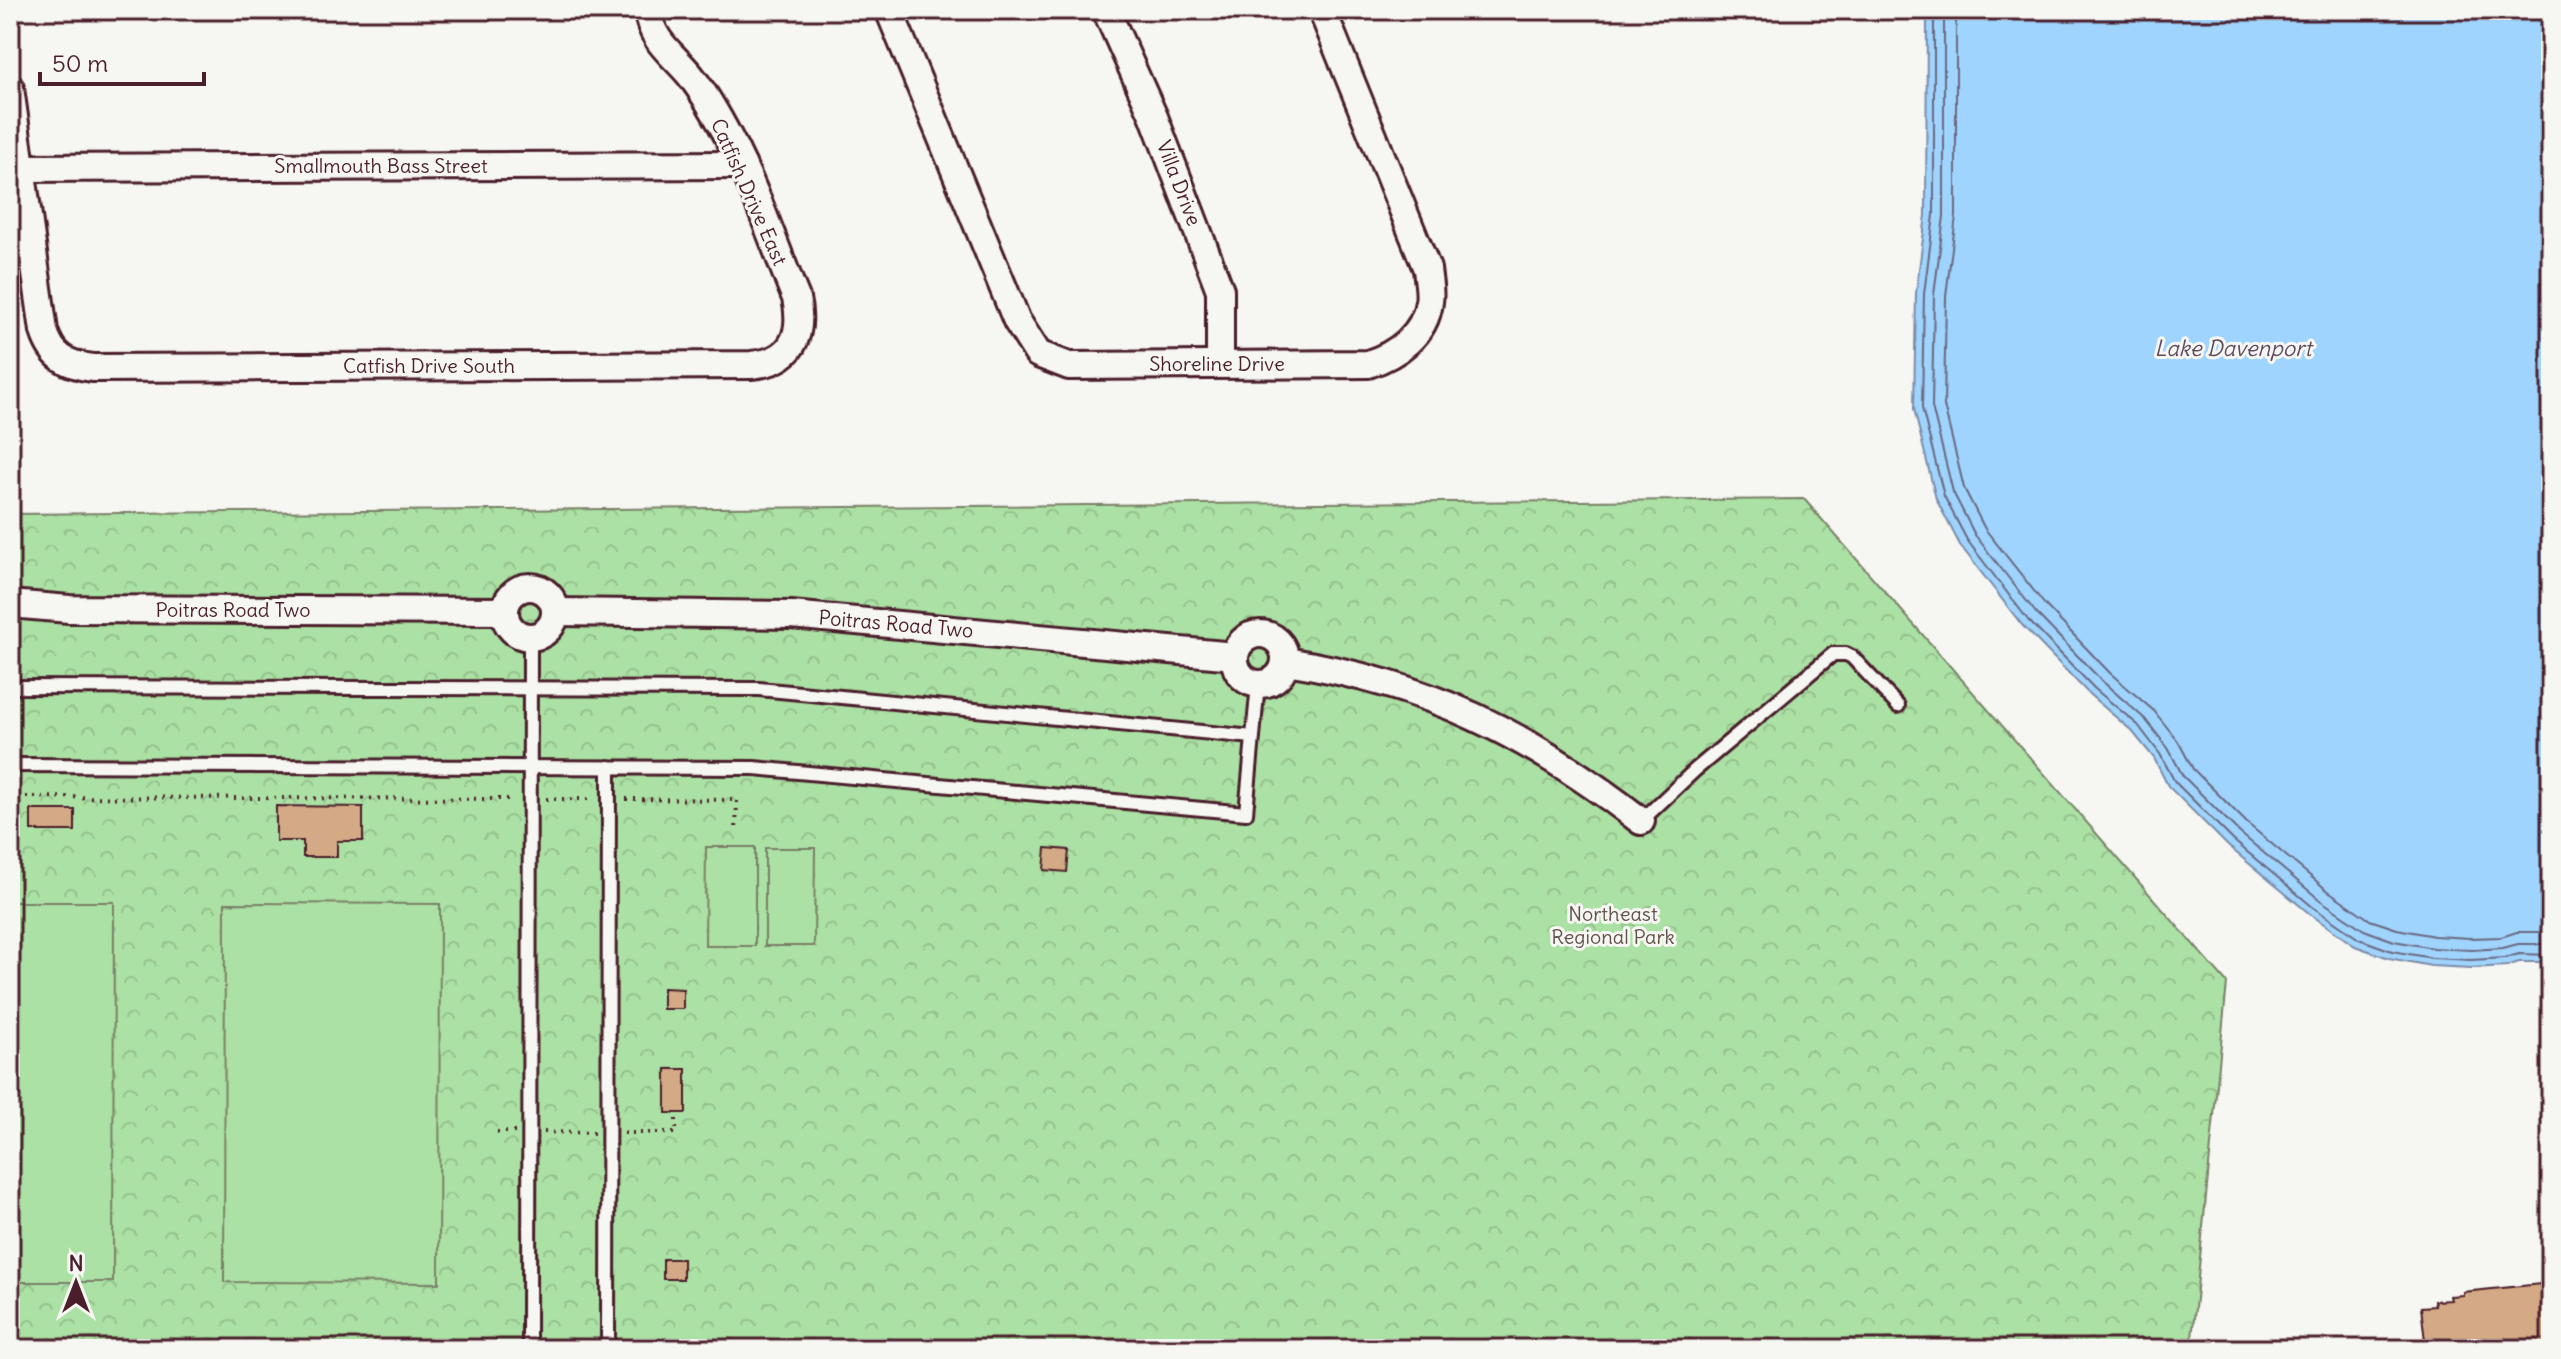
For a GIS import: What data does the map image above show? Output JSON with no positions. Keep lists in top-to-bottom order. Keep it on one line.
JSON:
{"streets":{"street":["Smallmouth Bass Street","Villa Drive","Catfish Drive East","Shoreline Drive","Catfish Drive South","Poitras Road Two"]},"crossings":[["Smallmouth Bass Street","Catfish Drive East"],["Smallmouth Bass Street","Catfish Drive South"],["Villa Drive","Shoreline Drive"],["Catfish Drive East","Catfish Drive South"]],"water":["Lake Davenport"],"parks":["Northeast Regional Park"],"scale_bar":"50 m","north":"top"}
